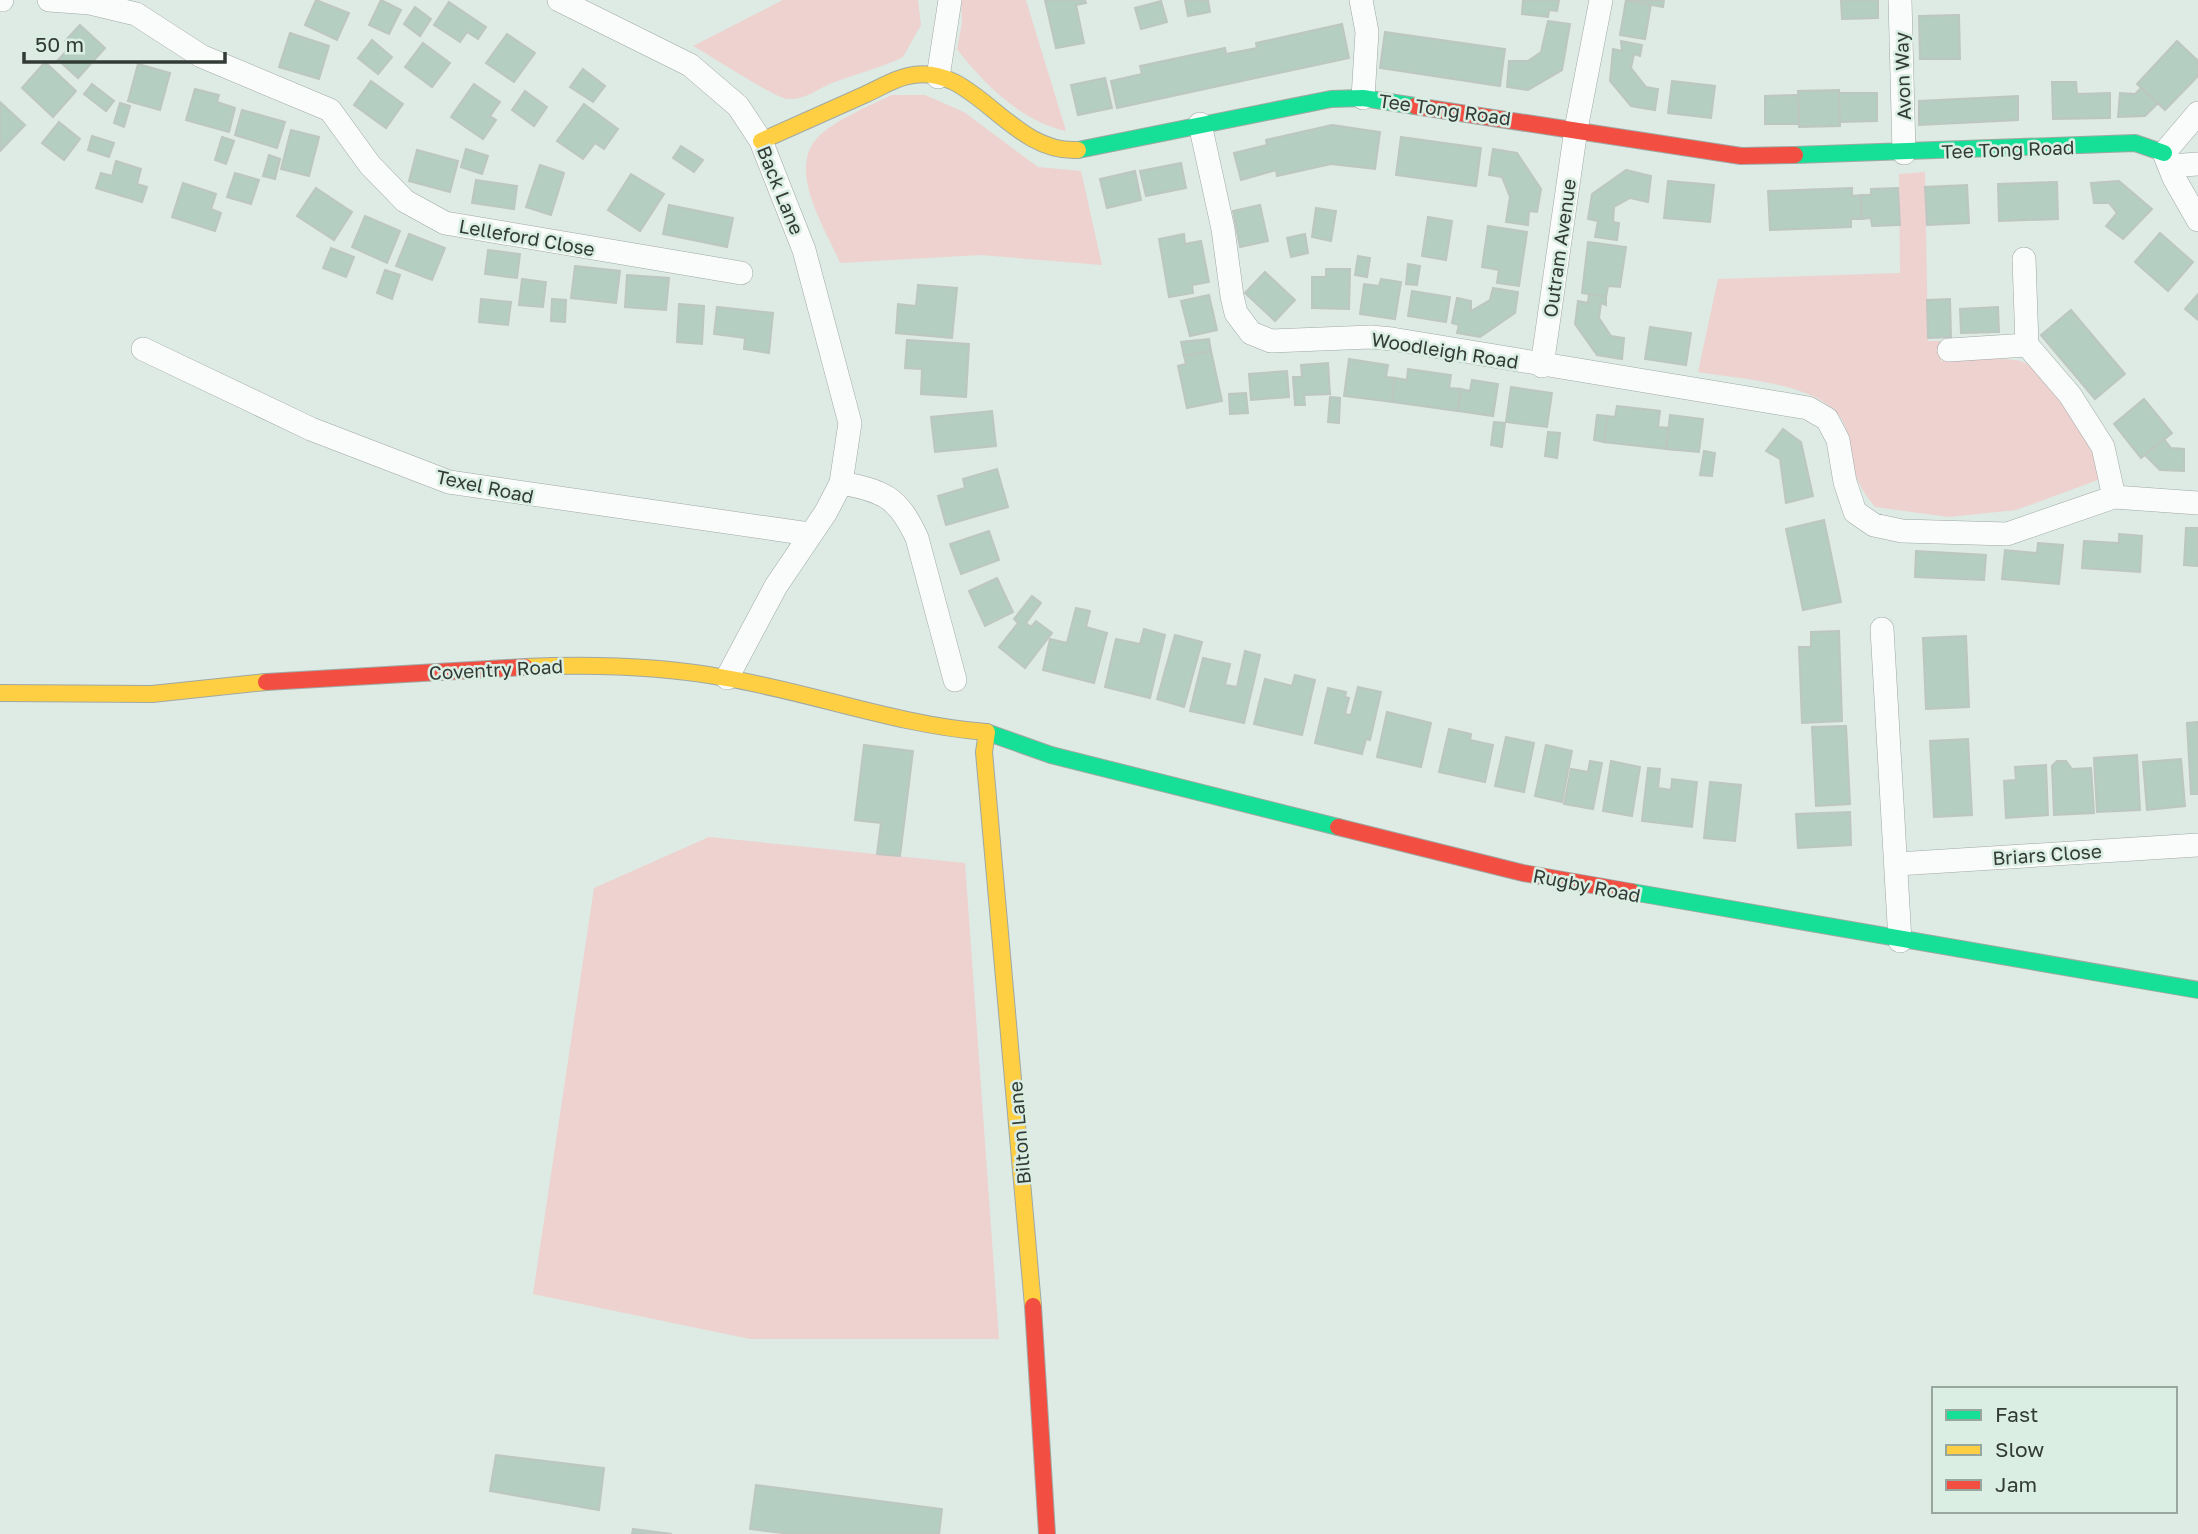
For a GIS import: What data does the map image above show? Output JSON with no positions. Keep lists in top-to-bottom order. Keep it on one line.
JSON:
{"streets":{"street":["Avon Way","Tee Tong Road","Back Lane","Lelleford Close","Outram Avenue","Woodleigh Road","Texel Road","Coventry Road","Briars Close","Rugby Road","Bilton Lane"]},"crossings":[["Avon Way","Tee Tong Road"],["Tee Tong Road","Back Lane"],["Tee Tong Road","Outram Avenue"],["Tee Tong Road","Woodleigh Road"],["Back Lane","Texel Road"],["Back Lane","Coventry Road"],["Outram Avenue","Woodleigh Road"],["Coventry Road","Rugby Road"],["Coventry Road","Bilton Lane"],["Rugby Road","Bilton Lane"]],"legend":["Fast","Slow","Jam"],"scale_bar":"50 m"}
